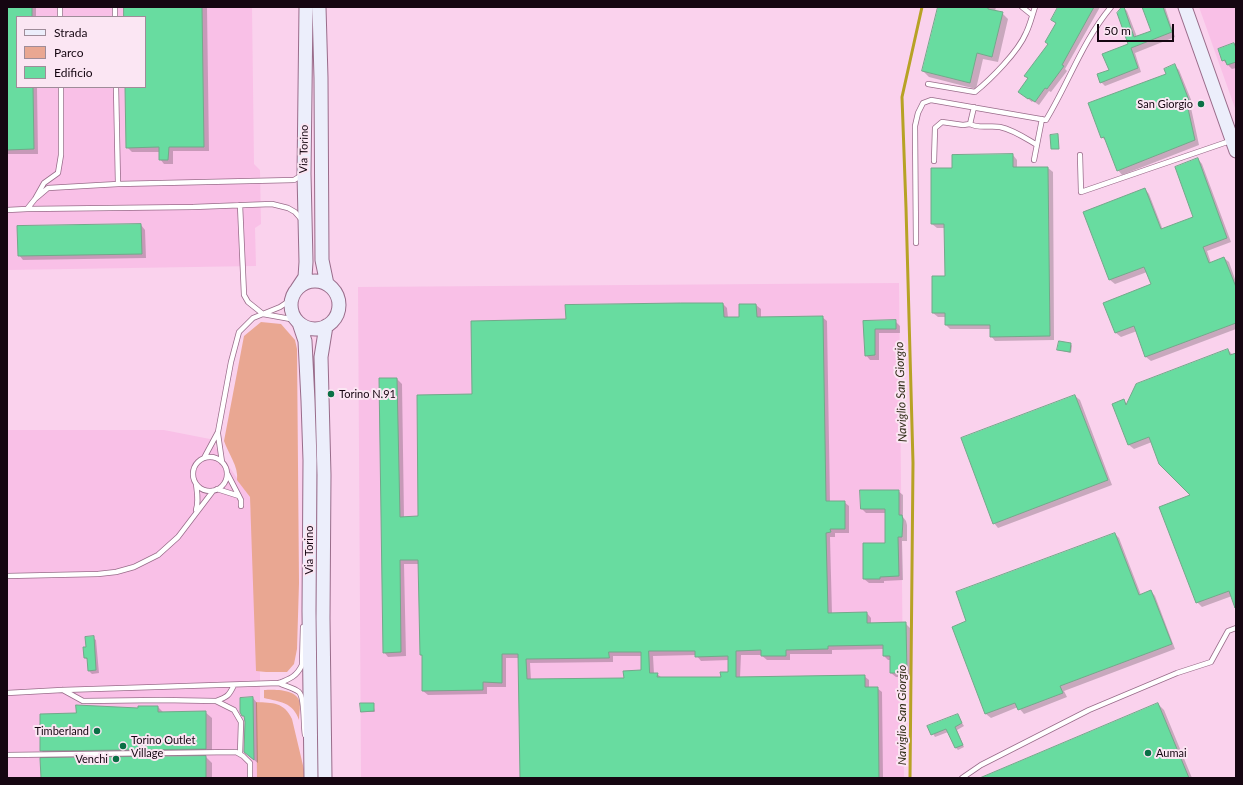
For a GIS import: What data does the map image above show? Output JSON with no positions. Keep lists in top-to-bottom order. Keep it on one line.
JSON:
{"streets":{"main road":["Via Torino"]},"water":["Naviglio San Giorgio"],"places":["San Giorgio","Torino N.91","Timberland","Torino Outlet Village","Aumai","Venchi"],"legend":["Strada","Parco","Edificio"],"scale_bar":"50 m"}
